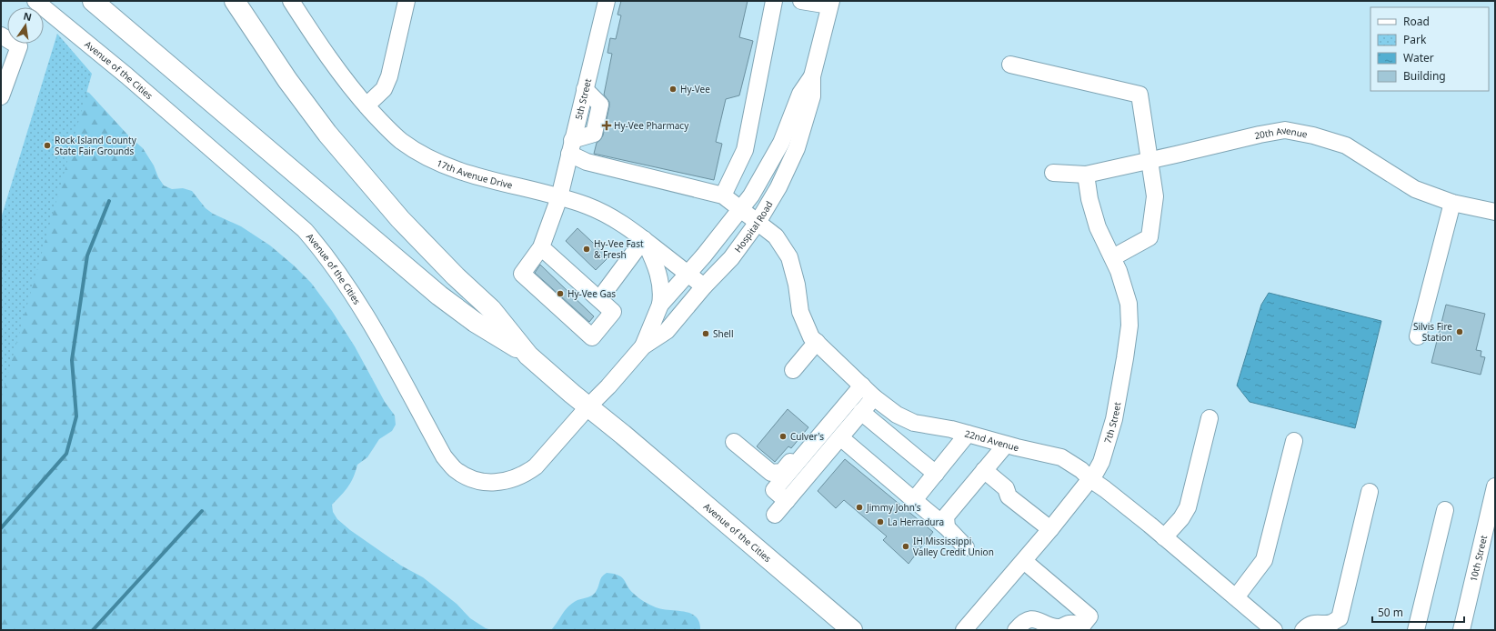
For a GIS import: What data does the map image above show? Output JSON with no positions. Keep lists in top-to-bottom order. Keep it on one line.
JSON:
{"streets":{"main road":["Avenue of the Cities"],"street":["5th Street","20th Avenue","17th Avenue Drive","Hospital Road","7th Street","22nd Avenue","10th Street"]},"crossings":[["Avenue of the Cities","Hospital Road"],["5th Street","17th Avenue Drive"],["20th Avenue","7th Street"],["17th Avenue Drive","Hospital Road"],["Hospital Road","22nd Avenue"],["7th Street","22nd Avenue"]],"places":{"other":["Hy-Vee","Rock Island County State Fair Grounds","Hy-Vee Fast & Fresh","Hy-Vee Gas","Silvis Fire Station","Shell","Culver's","Jimmy John's","La Herradura","IH Mississippi Valley Credit Union"],"health":["Hy-Vee Pharmacy"]},"legend":["Road","Park","Water","Building"],"scale_bar":"50 m","north":"top"}
